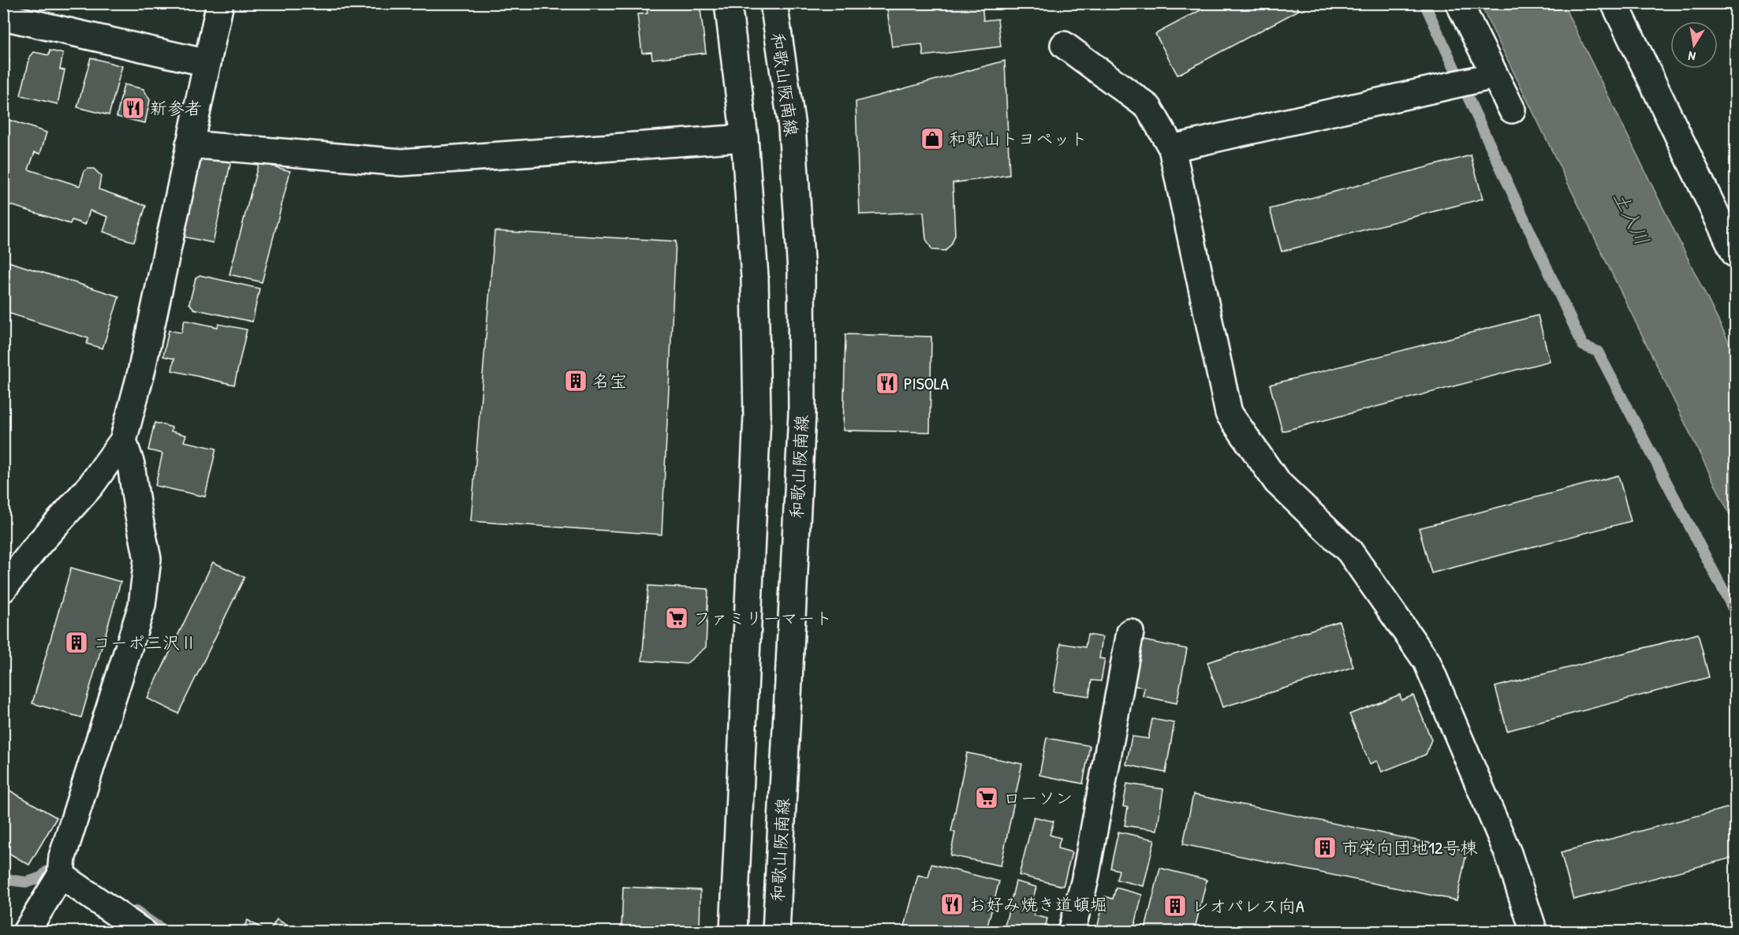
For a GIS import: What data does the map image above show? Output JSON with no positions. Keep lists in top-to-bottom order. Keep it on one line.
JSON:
{"streets":{"street":["和歌山阪南線"]},"water":["土入川"],"places":{"restaurant":["新参者","PISOLA","お好み焼き道頓堀"],"shop":["和歌山トヨペット"],"building":["名宝","コーポ三沢Ⅱ","市栄向団地12号棟","レオパレス向A"],"supermarket":["ファミリーマート","ローソン"]},"north":"bottom"}
